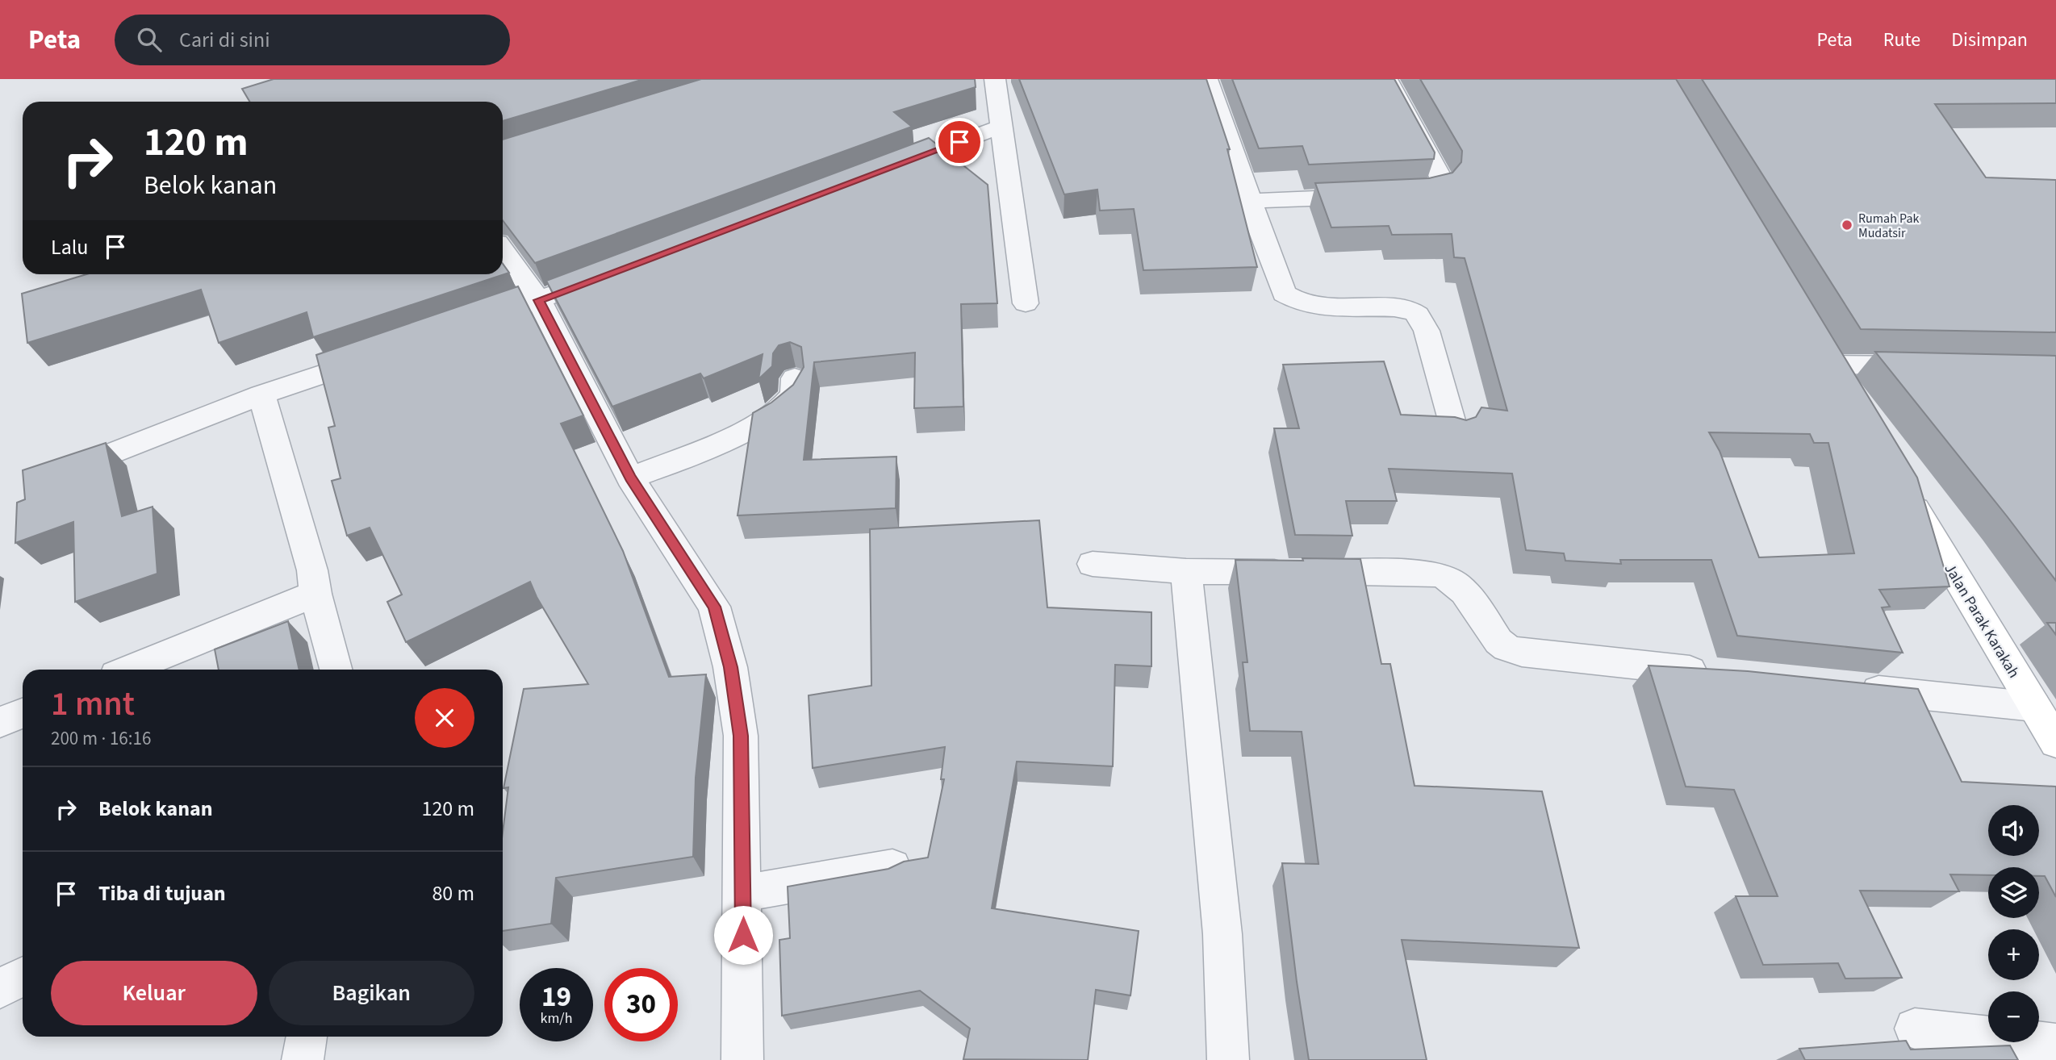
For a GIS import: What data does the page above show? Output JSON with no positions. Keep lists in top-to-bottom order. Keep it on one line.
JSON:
{"streets":{"street":["Jalan Parak Karakah"]},"places":["Rumah Pak Mudatsir"],"page":{"header":"Peta","search":"Cari di sini","nav":["Peta","Rute","Disimpan"],"turn":["120 m","Belok kanan"],"then":"Lalu","heading":["1 mnt","200 m · 16:16"],"list":[{"name":"Belok kanan","value":"120 m"},{"name":"Tiba di tujuan","value":"80 m"}],"map_buttons":["+","−"],"buttons":["Keluar","Bagikan"],"speed":"19 km/h","limit":"30"}}
